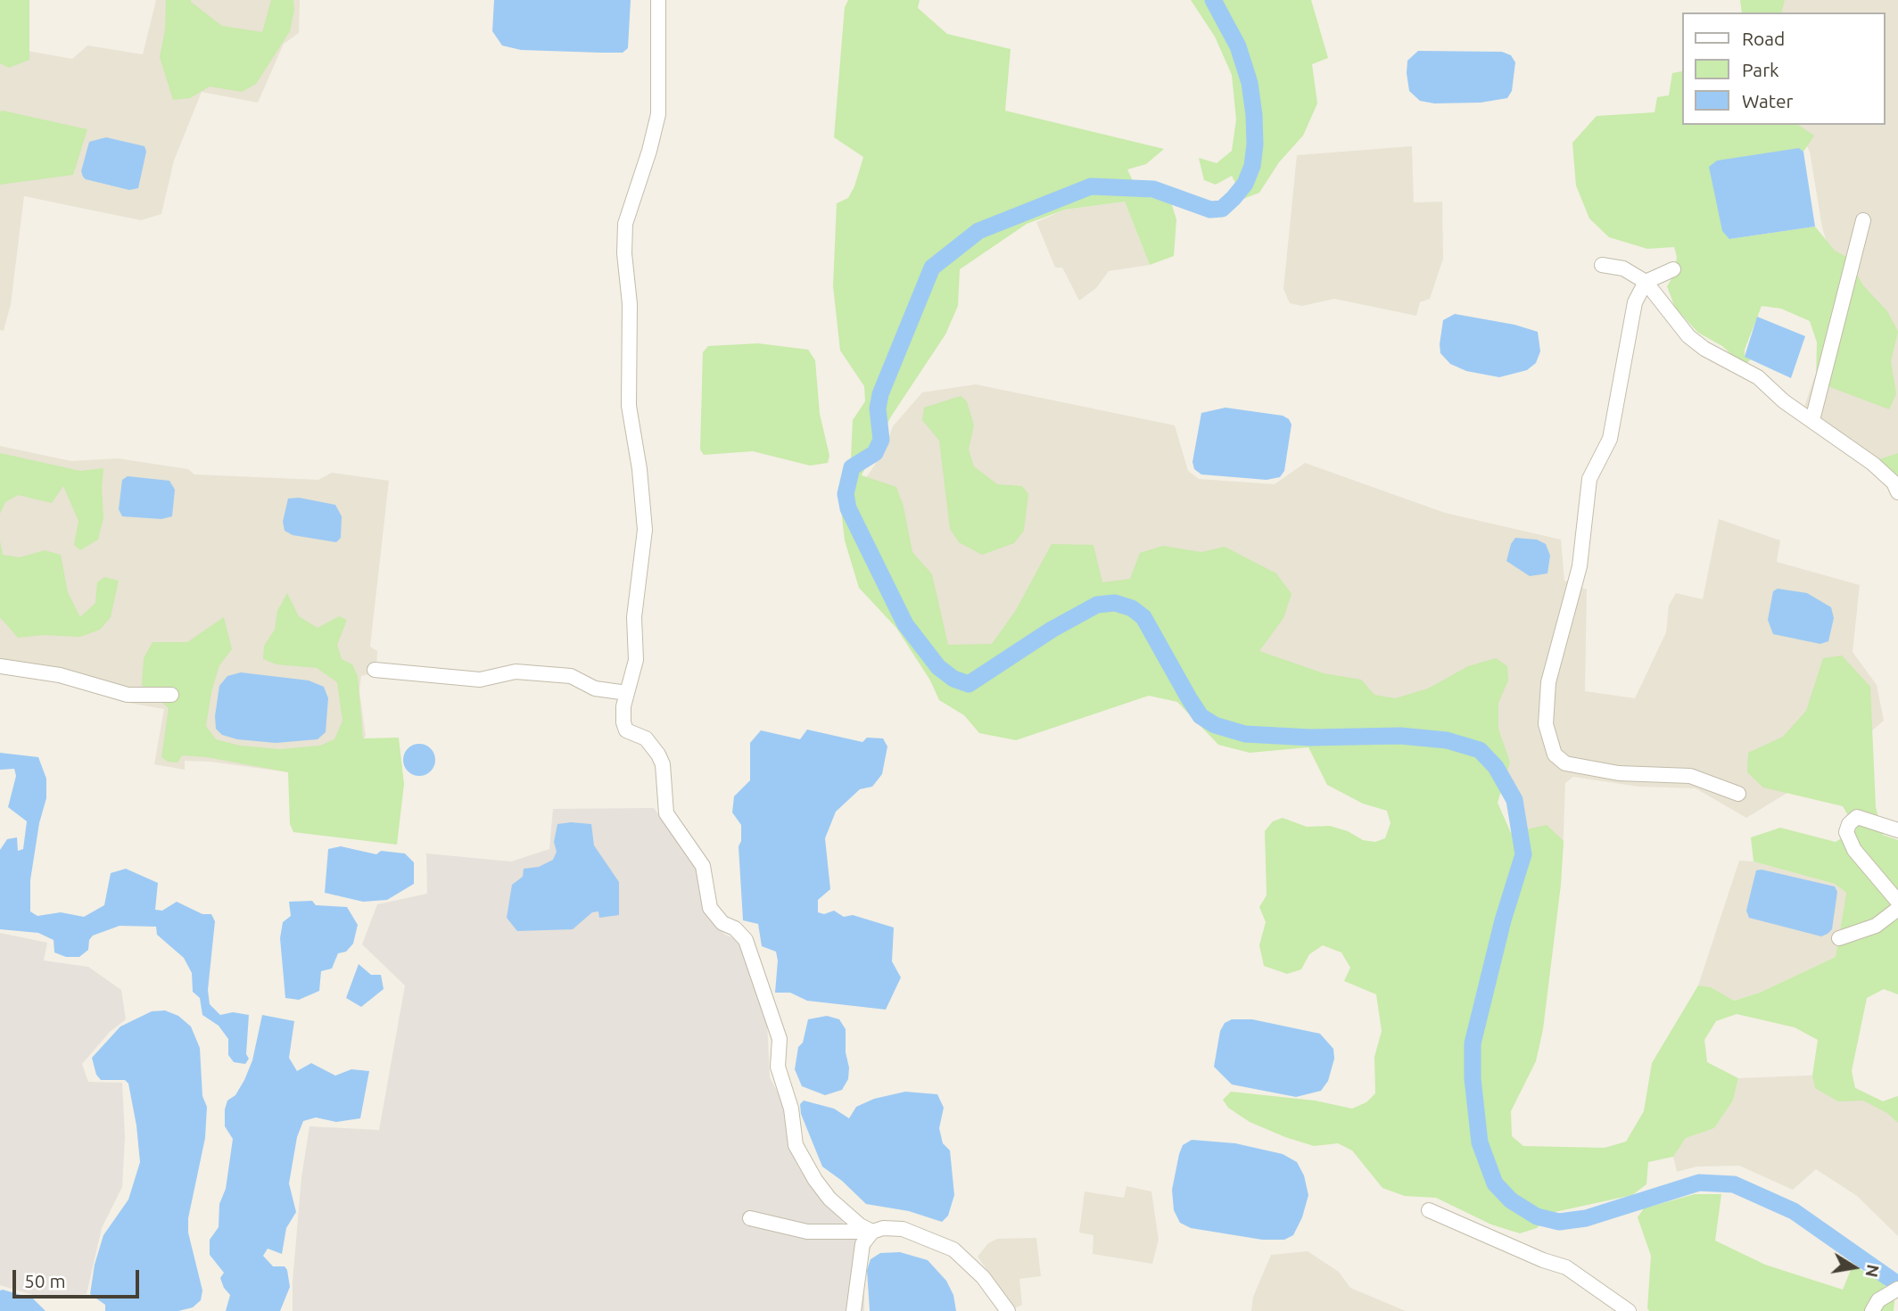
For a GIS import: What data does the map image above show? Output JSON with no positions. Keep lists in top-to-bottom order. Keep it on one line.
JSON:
{"legend":["Road","Park","Water"],"scale_bar":"50 m","north":"right"}
